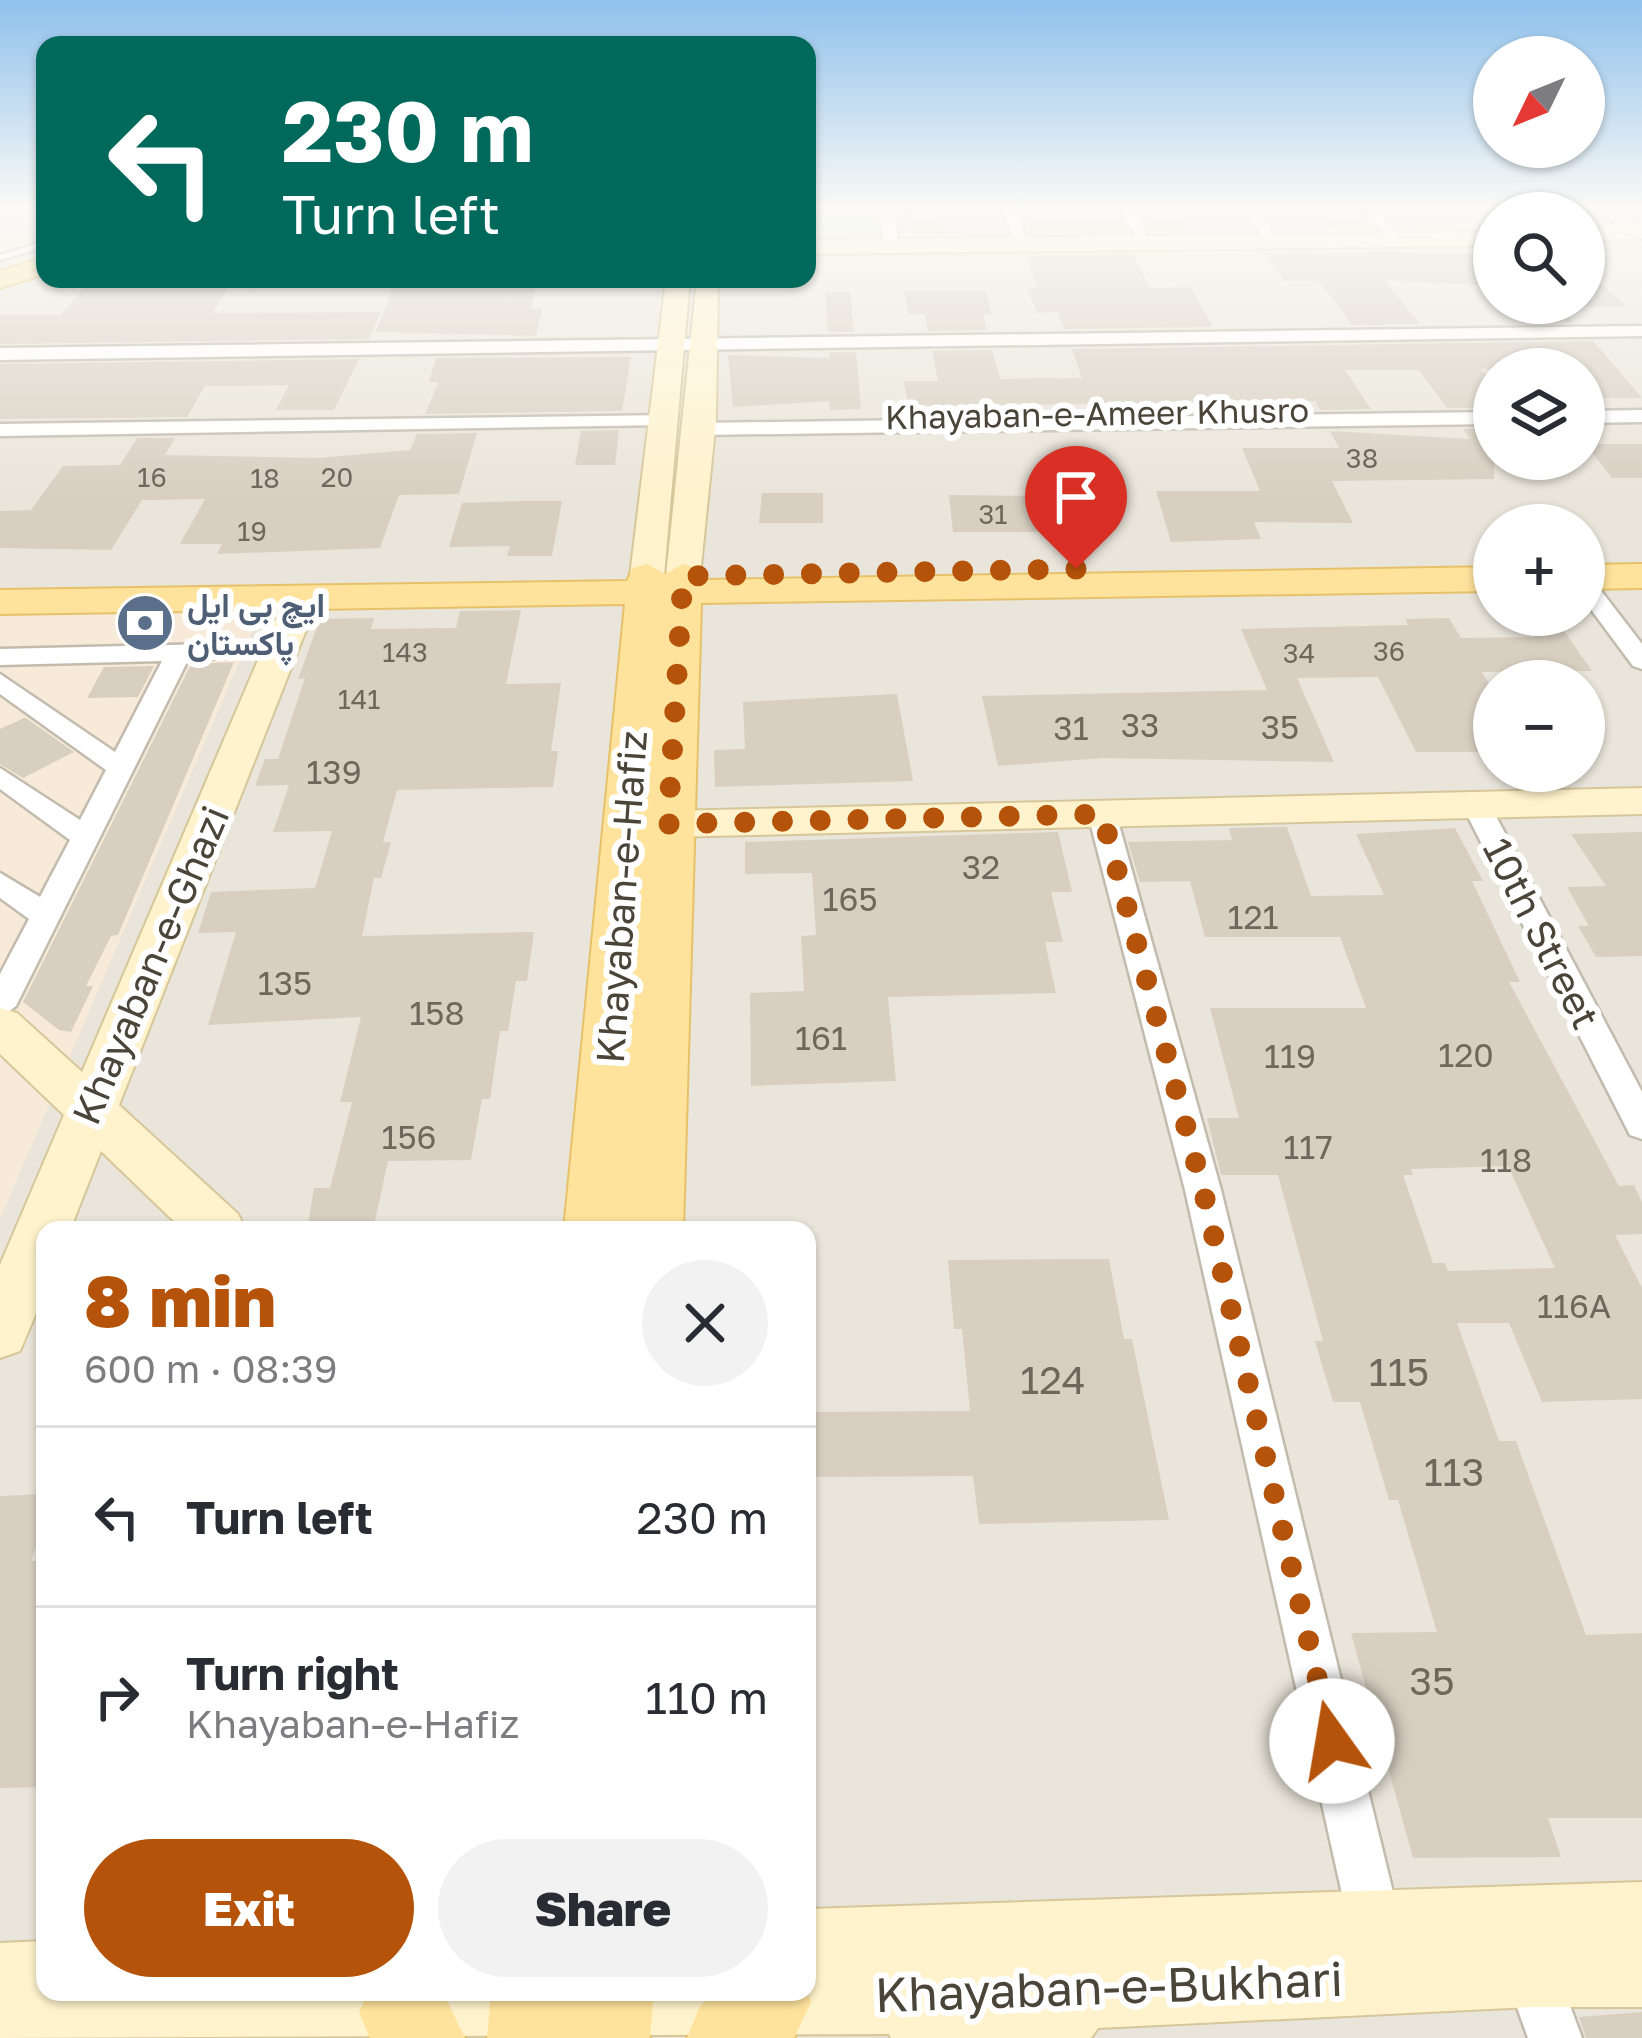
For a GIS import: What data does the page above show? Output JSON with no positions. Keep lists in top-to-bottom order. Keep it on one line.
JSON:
{"streets":{"main road":["Khayaban-e-Hafiz"],"street":["Khayaban-e-Ameer Khusro","10th Street","Khayaban-e-Ghazi","Khayaban-e-Bukhari"]},"crossings":[["Khayaban-e-Ameer Khusro","Khayaban-e-Hafiz"]],"places":{"bank":["ایچ بی ایل پاکستان"]},"house_numbers":["38","16","20","18","31","19","36","143","34","141","33","35","31","139","32","165","121","135","158","161","120","119","156","117","118","116A","115","124","113","35"],"north":"bottom left","page":{"map_buttons":["+","−"],"turn":["230 m","Turn left"],"heading":["8 min","600 m · 08:39"],"list":[{"name":"Turn left","value":"230 m"},{"name":"Turn right","note":"Khayaban-e-Hafiz","value":"110 m"}],"buttons":["Exit","Share"]}}
